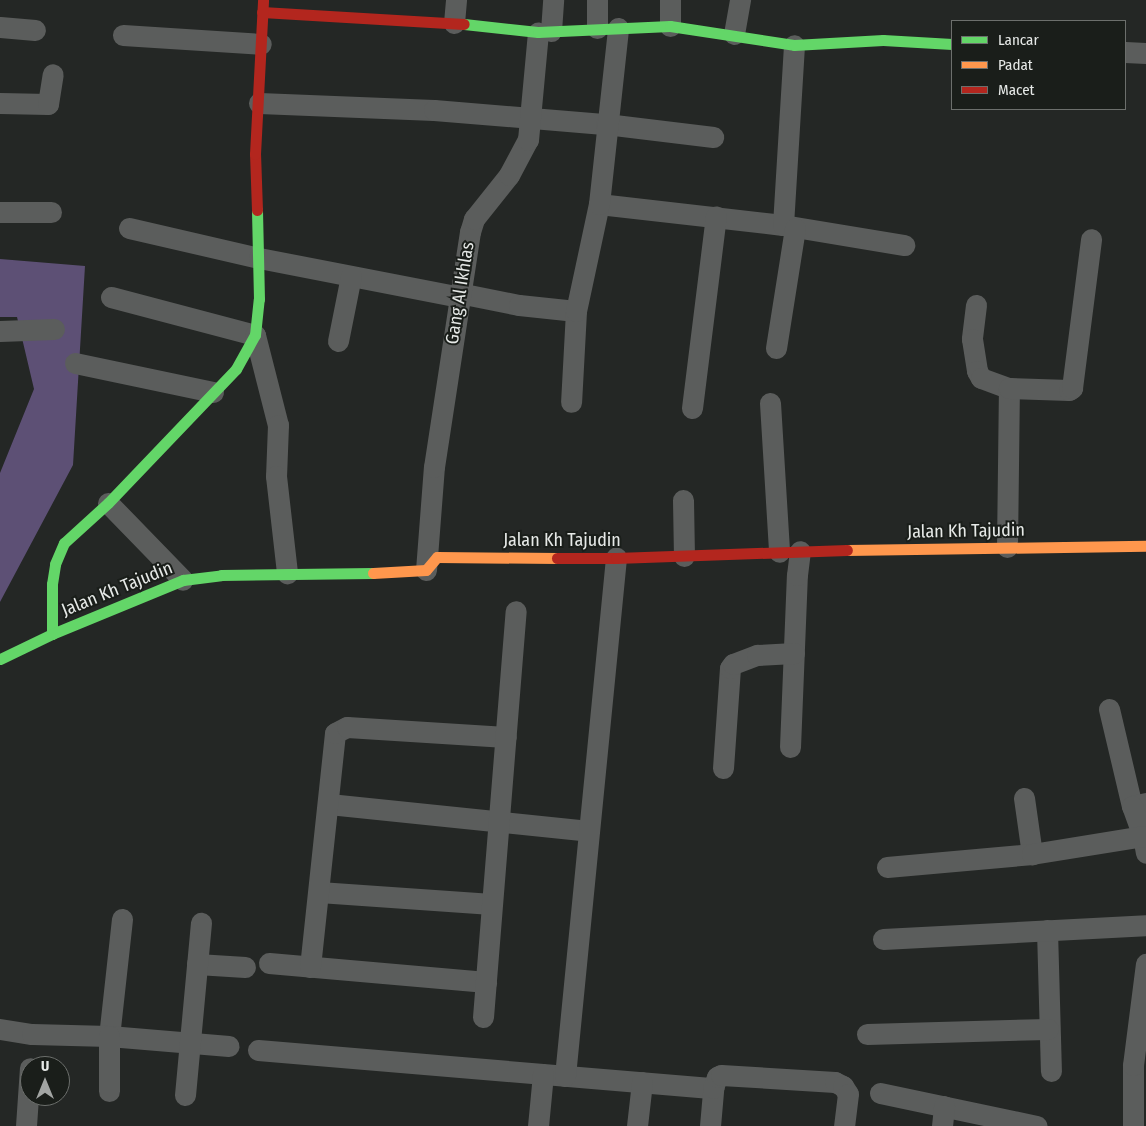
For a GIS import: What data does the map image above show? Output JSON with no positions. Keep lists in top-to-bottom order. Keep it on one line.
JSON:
{"streets":{"street":["Gang Al Ikhlas","Jalan Kh Tajudin"]},"crossings":[["Gang Al Ikhlas","Jalan Kh Tajudin"]],"legend":["Lancar","Padat","Macet"],"north":"top"}
